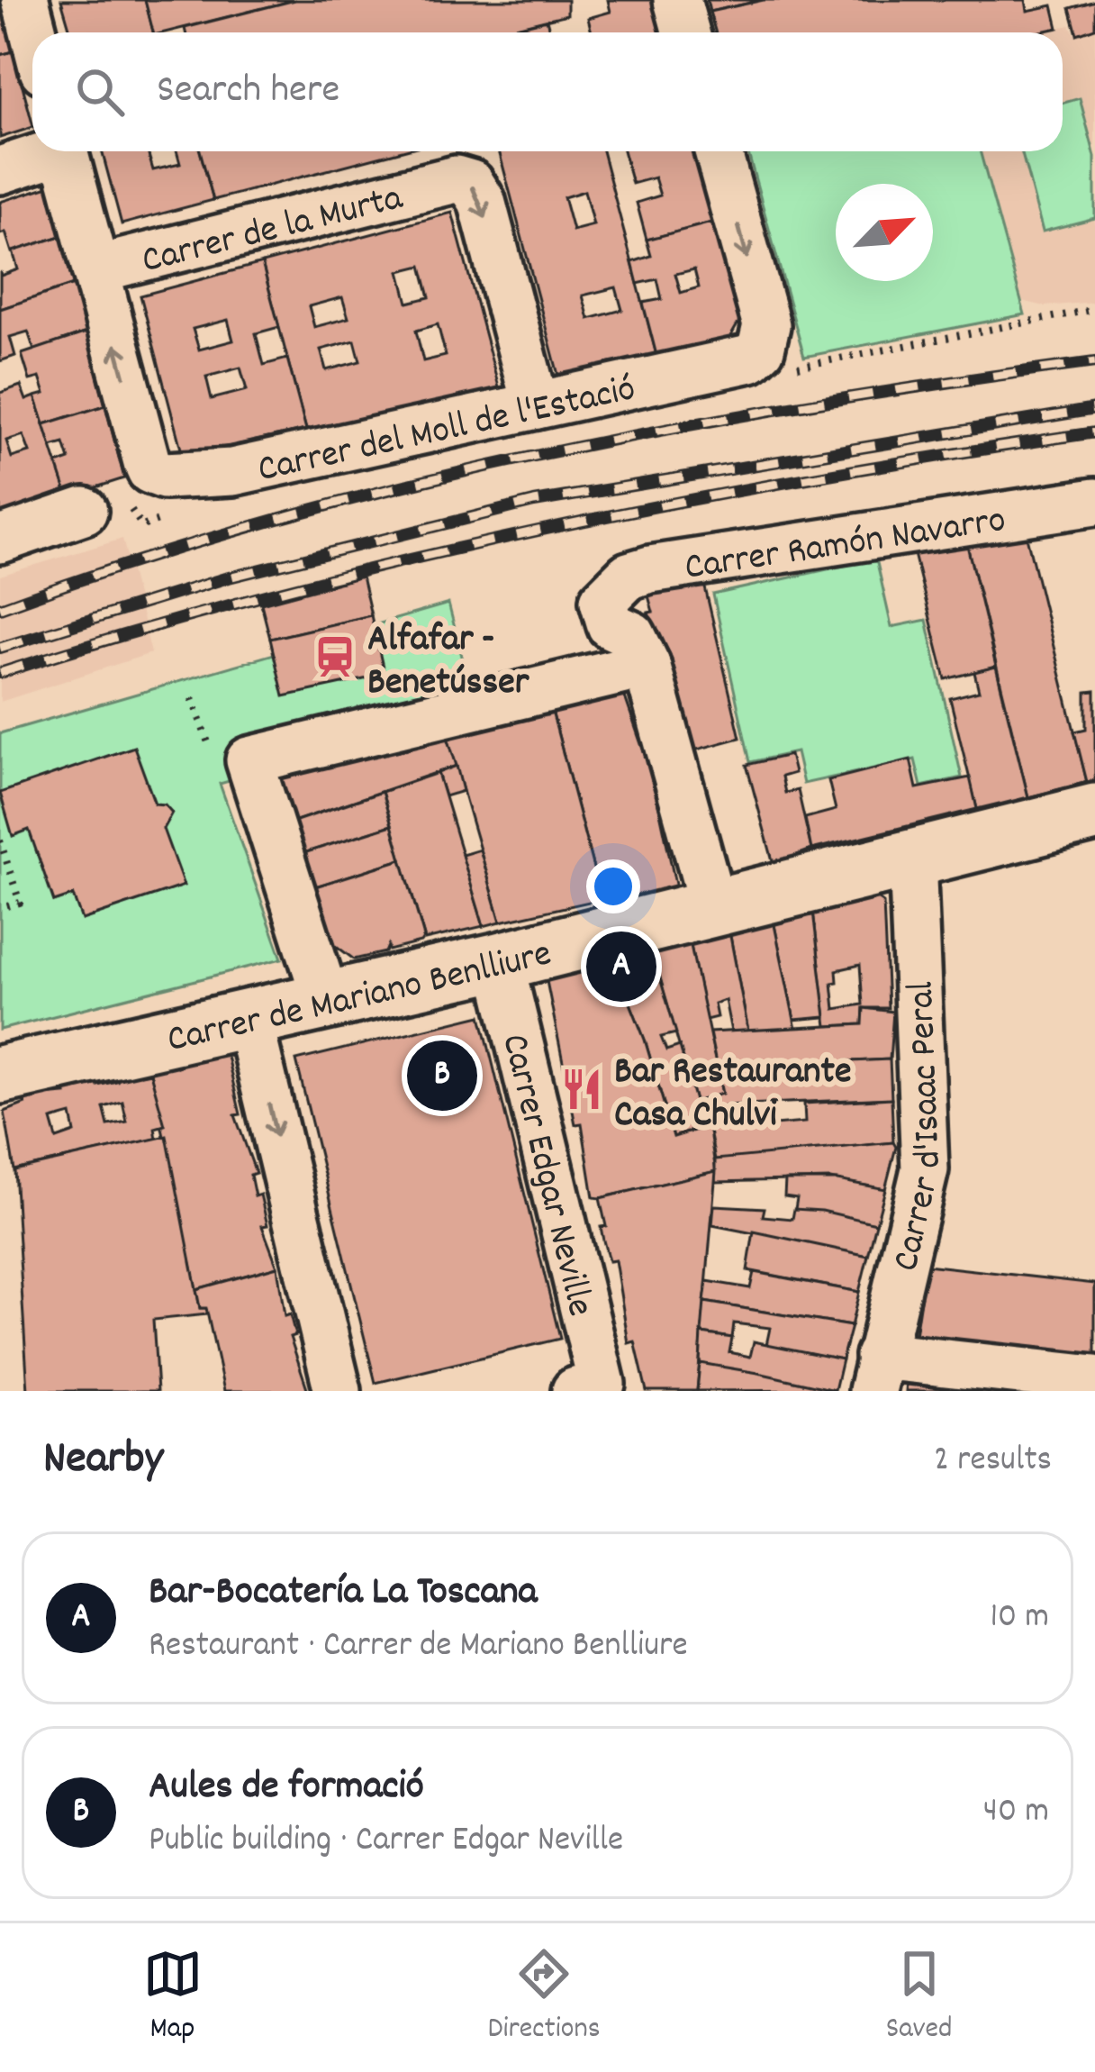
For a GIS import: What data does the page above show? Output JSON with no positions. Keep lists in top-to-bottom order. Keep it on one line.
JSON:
{"streets":{"street":["Carrer de la Murta","Carrer del Moll de l'Estació","Carrer Ramón Navarro","Carrer de Mariano Benlliure","Carrer d'Isaac Peral","Carrer Edgar Neville"]},"crossings":[["Carrer de la Murta","Carrer del Moll de l'Estació"],["Carrer de Mariano Benlliure","Carrer d'Isaac Peral"],["Carrer de Mariano Benlliure","Carrer Edgar Neville"]],"places":{"station":["Alfafar - Benetússer"],"restaurant":["Bar Restaurante Casa Chulvi"]},"north":"top right","page":{"search":"Search here","pins":["A","B"],"heading":["Nearby","2 results"],"list":[{"mark":"A","name":"Bar-Bocatería La Toscana","note":"Restaurant · Carrer de Mariano Benlliure","value":"10 m"},{"mark":"B","name":"Aules de formació","note":"Public building · Carrer Edgar Neville","value":"40 m"}],"nav":["Map","Directions","Saved"]}}
